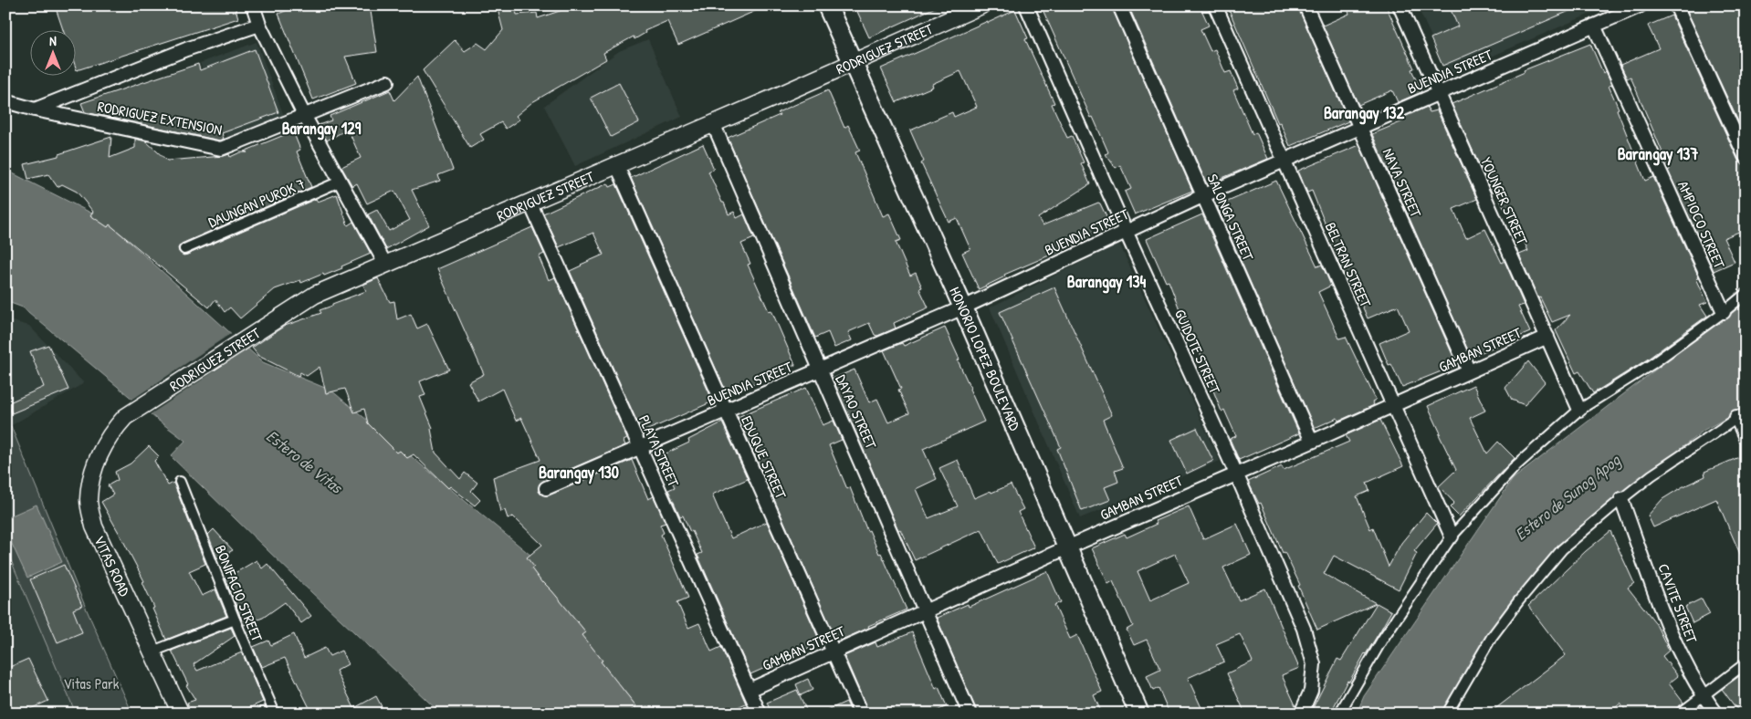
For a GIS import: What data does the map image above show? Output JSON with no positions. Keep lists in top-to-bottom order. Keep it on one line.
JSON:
{"streets":{"main road":["HONORIO LOPEZ BOULEVARD"],"street":["RODRIGUEZ STREET","BUENDIA STREET","RODRIGUEZ EXTENSION","NAVA STREET","YOUNGER STREET","DAUNGAN PUROK 7","SALONGA STREET","AMPIOCO STREET","BELTRAN STREET","GAMBAN STREET","GUIDOTE STREET","DAYAO STREET","PLAYA STREET","EDUQUE STREET","VITAS ROAD","BONIFACIO STREET","CAVITE STREET"]},"crossings":[["RODRIGUEZ STREET","HONORIO LOPEZ BOULEVARD"],["RODRIGUEZ STREET","DAYAO STREET"],["RODRIGUEZ STREET","PLAYA STREET"],["RODRIGUEZ STREET","EDUQUE STREET"],["RODRIGUEZ STREET","VITAS ROAD"],["BUENDIA STREET","NAVA STREET"],["BUENDIA STREET","YOUNGER STREET"],["BUENDIA STREET","SALONGA STREET"],["BUENDIA STREET","AMPIOCO STREET"],["BUENDIA STREET","BELTRAN STREET"],["BUENDIA STREET","GUIDOTE STREET"],["BUENDIA STREET","HONORIO LOPEZ BOULEVARD"],["BUENDIA STREET","DAYAO STREET"],["BUENDIA STREET","PLAYA STREET"],["BUENDIA STREET","EDUQUE STREET"],["NAVA STREET","GAMBAN STREET"],["YOUNGER STREET","GAMBAN STREET"],["SALONGA STREET","GAMBAN STREET"],["BELTRAN STREET","GAMBAN STREET"],["GAMBAN STREET","GUIDOTE STREET"],["GAMBAN STREET","HONORIO LOPEZ BOULEVARD"],["GAMBAN STREET","DAYAO STREET"],["GAMBAN STREET","PLAYA STREET"],["GAMBAN STREET","EDUQUE STREET"]],"districts":["Barangay 132","Barangay 129","Barangay 137","Barangay 134","Barangay 130"],"water":["Estero de Vitas","Estero de Sunog Apog"],"parks":["Vitas Park"],"north":"top"}
